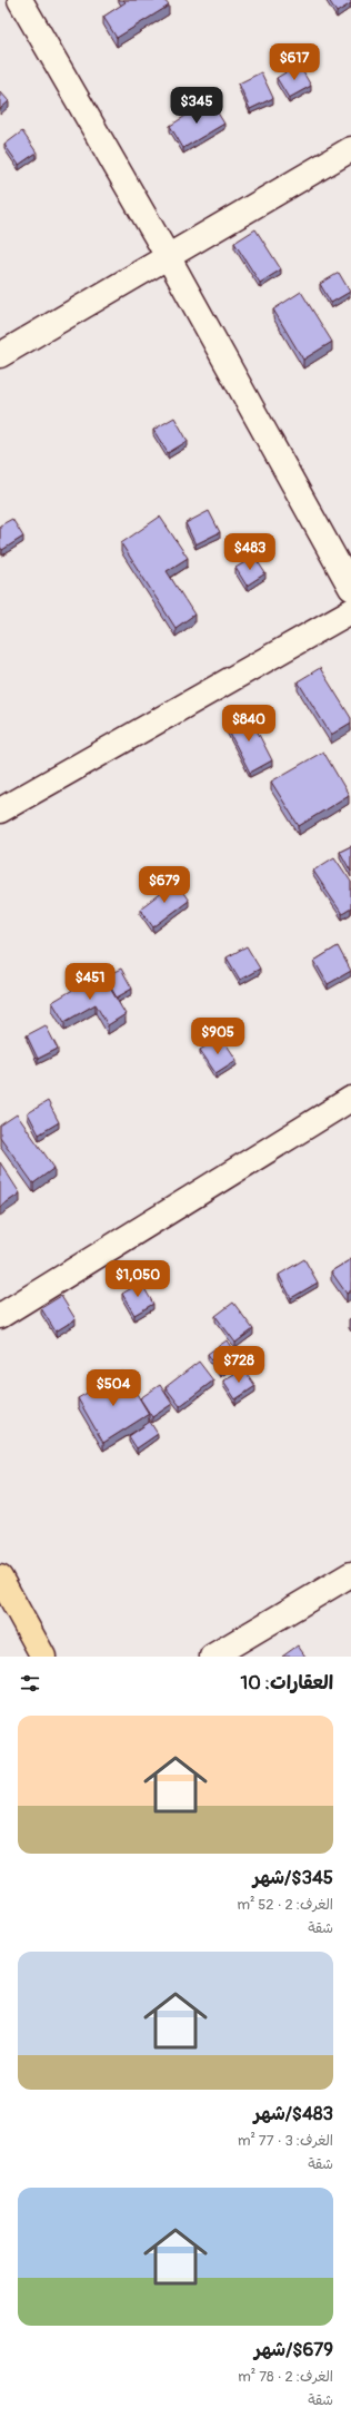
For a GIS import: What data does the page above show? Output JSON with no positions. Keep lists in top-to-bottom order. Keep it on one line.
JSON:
{"page":{"price":["$617","$345","$483","$840","$679","$451","$905","$1,050","$728","$504"],"heading":"العقارات: 10","list":[{"name":"$345/شهر","note":"الغرف: 2 · 52 m² · شقة"},{"name":"$483/شهر","note":"الغرف: 3 · 77 m² · شقة"},{"name":"$679/شهر","note":"الغرف: 2 · 78 m² · شقة"}]}}
